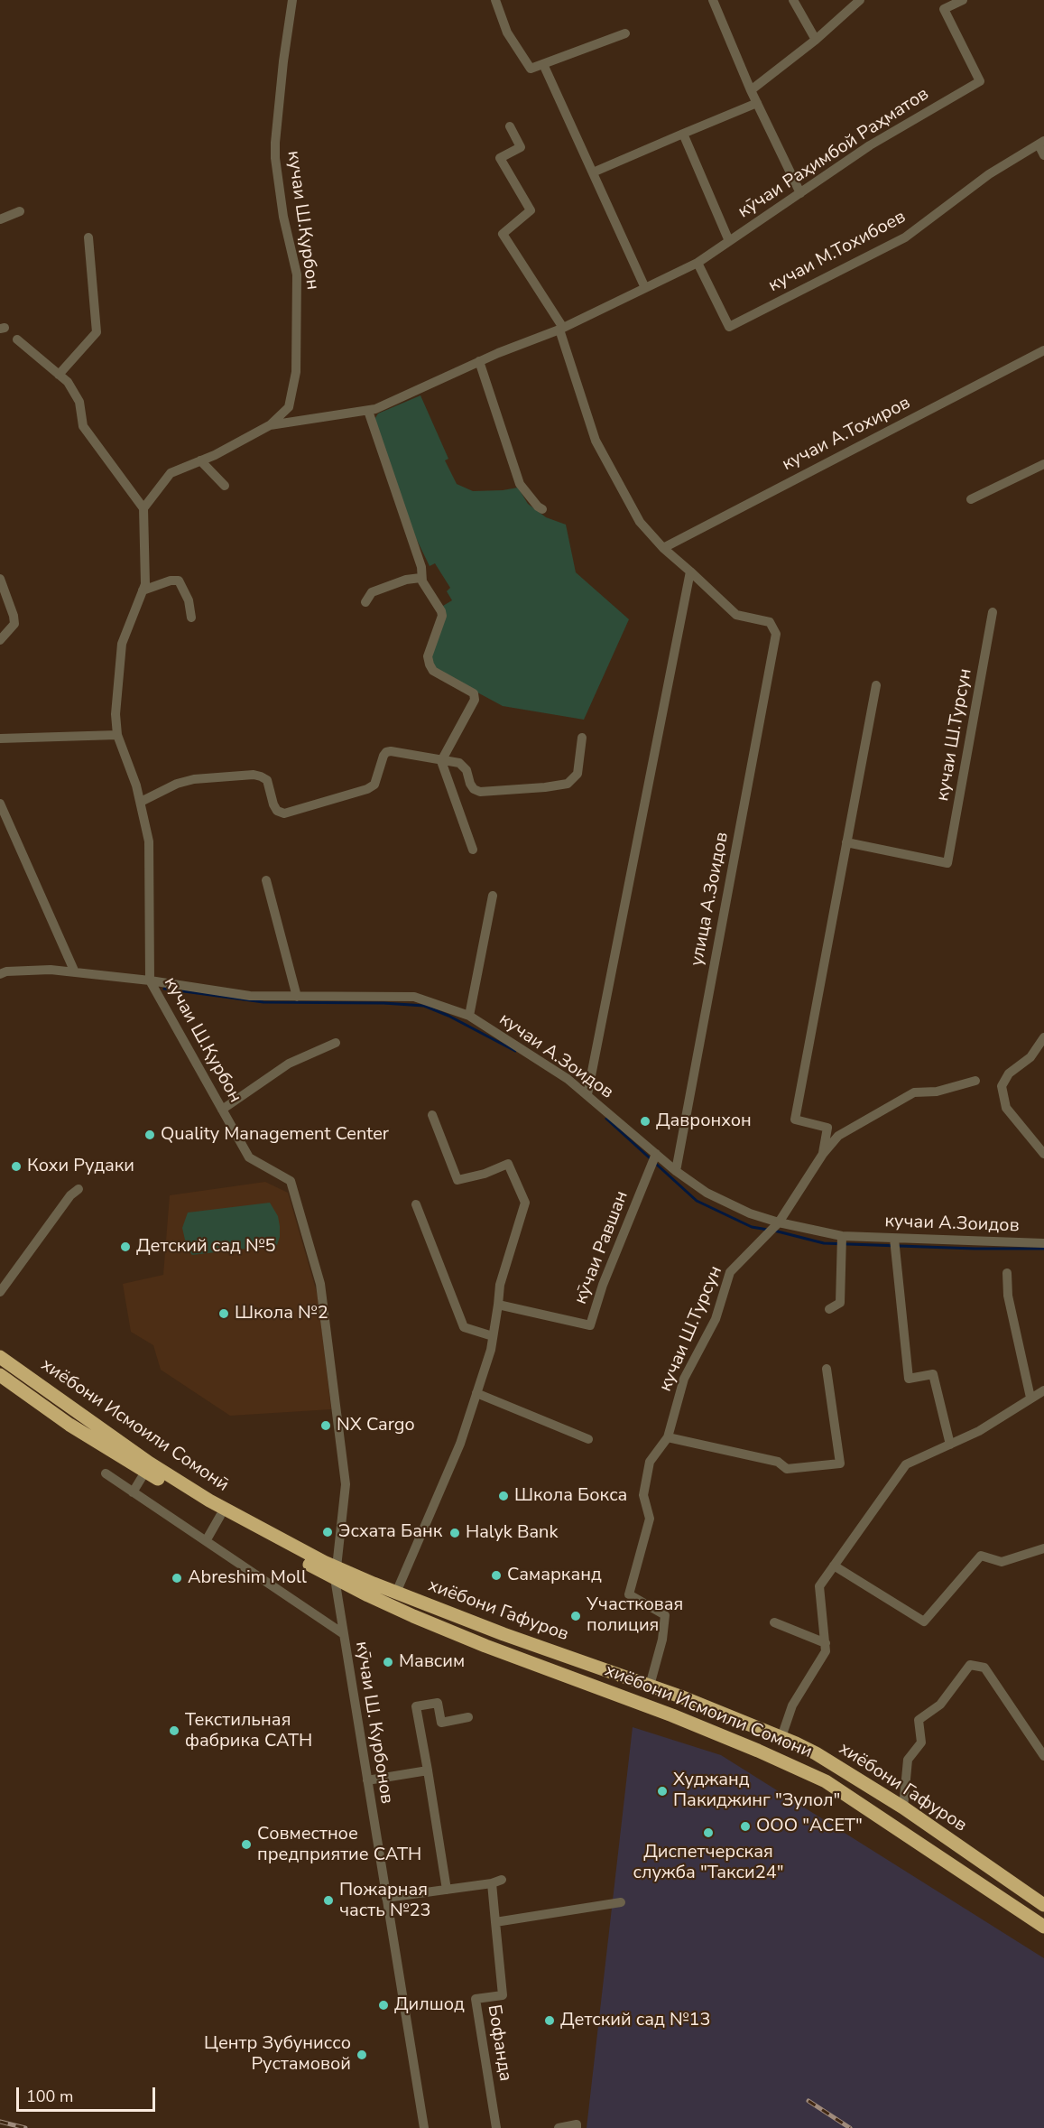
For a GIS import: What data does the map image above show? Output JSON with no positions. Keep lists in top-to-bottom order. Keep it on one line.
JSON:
{"streets":{"highway":["хиёбони Исмоили Сомонӣ","хиёбони Гафуров","хиёбони Исмоили Сомони"],"street":["кӯчаи Раҳимбой Раҳматов","кучаи Ш.Қурбон","кучаи М.Тохибоев","кучаи А.Тохиров","кучаи Ш.Турсун","улица А.Зоидов","кучаи А.Зоидов","кӯчаи Равшан","кӯчаи Ш. Курбонов","Бофанда"]},"crossings":[["кӯчаи Раҳимбой Раҳматов","кучаи Ш.Қурбон"],["кӯчаи Раҳимбой Раҳматов","кучаи М.Тохибоев"],["кучаи Ш.Қурбон","кучаи А.Зоидов"],["кучаи Ш.Қурбон","хиёбони Исмоили Сомонӣ"],["кучаи Ш.Қурбон","хиёбони Гафуров"],["кучаи Ш.Қурбон","хиёбони Исмоили Сомони"],["кучаи Ш.Қурбон","кӯчаи Ш. Курбонов"],["кучаи Ш.Турсун","кучаи А.Зоидов"],["кучаи Ш.Турсун","хиёбони Гафуров"],["улица А.Зоидов","кучаи А.Зоидов"],["кучаи А.Зоидов","кӯчаи Равшан"],["хиёбони Исмоили Сомонӣ","хиёбони Гафуров"],["хиёбони Исмоили Сомонӣ","хиёбони Исмоили Сомони"],["хиёбони Исмоили Сомонӣ","кӯчаи Ш. Курбонов"],["хиёбони Гафуров","хиёбони Исмоили Сомони"],["хиёбони Гафуров","кӯчаи Ш. Курбонов"],["хиёбони Исмоили Сомони","кӯчаи Ш. Курбонов"]],"places":["Давронхон","Quality Management Center","Кохи Рудаки","Детский сад №5","Школа №2","NX Cargo","Школа Бокса","Эсxата Банк","Halyk Bank","Самарканд","Abreshim Moll","Участковая полиция","Мавсим","Текстильная фабрика САТН","Худжанд Пакиджинг \"Зулол\"","ООО \"АСЕТ\"","Диспетчерская служба \"Такси24\"","Совместное предприятие CATH","Пожарная часть №23","Дилшод","Детский сад №13","Центр Зубуниссо Рустамовой"],"scale_bar":"100 m"}
